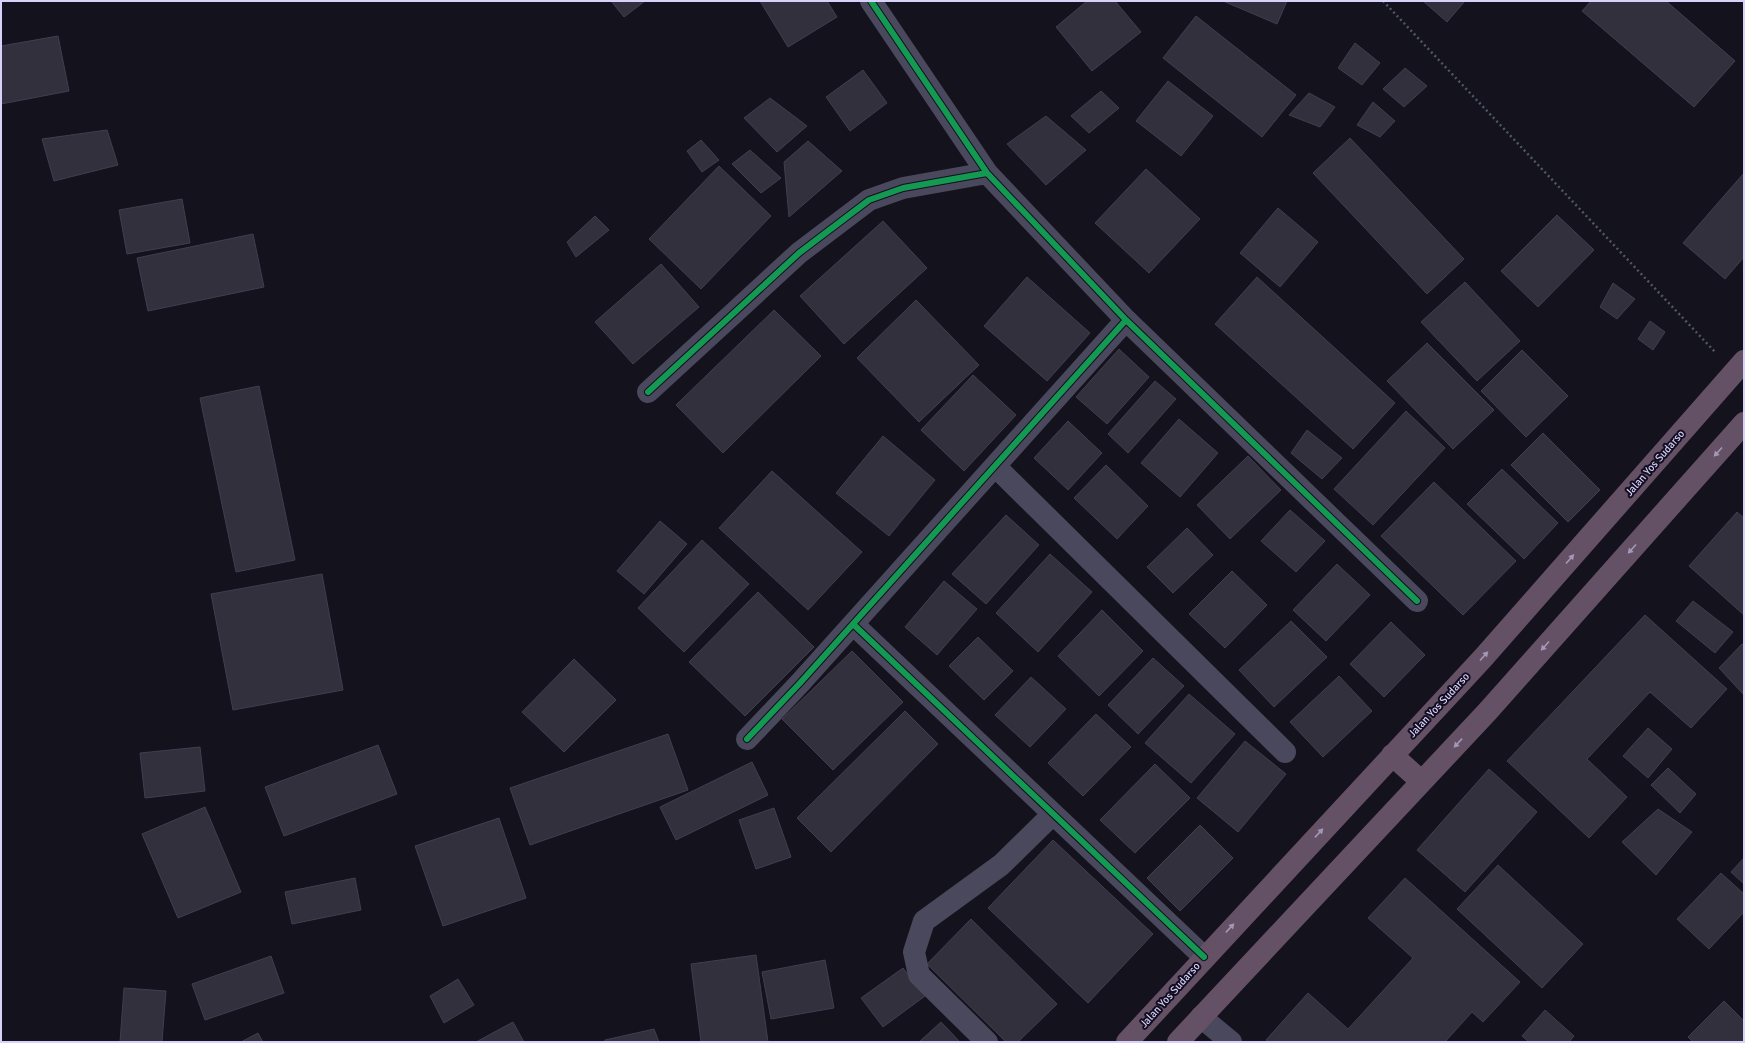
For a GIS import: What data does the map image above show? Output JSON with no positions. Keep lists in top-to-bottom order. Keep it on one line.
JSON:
{"streets":{"highway":["Jalan Yos Sudarso"]}}
